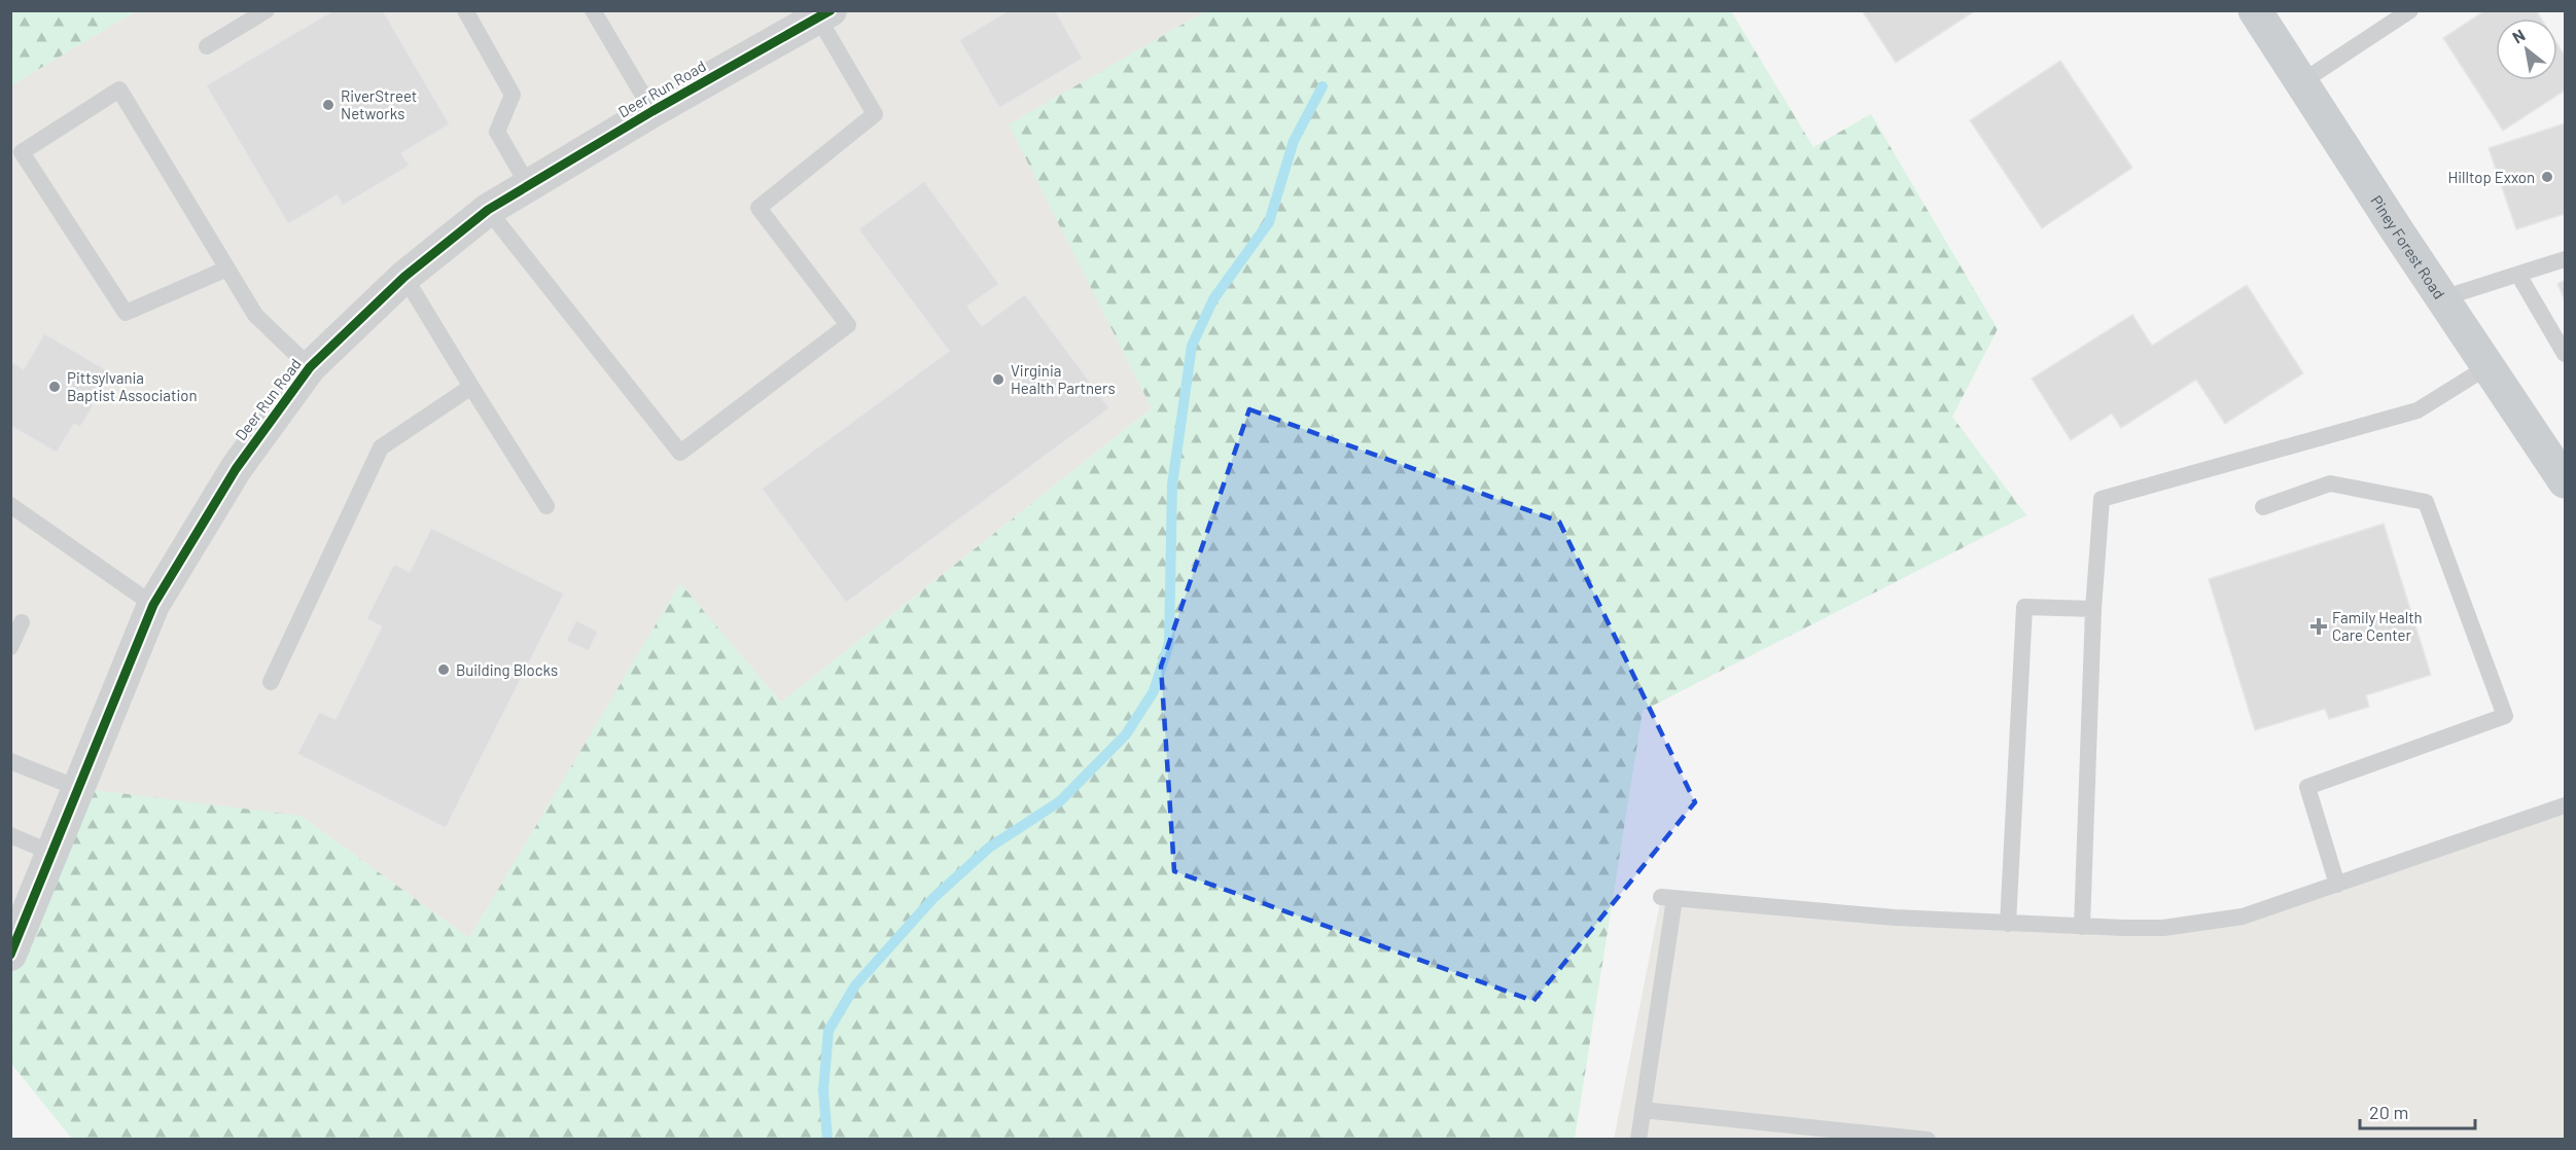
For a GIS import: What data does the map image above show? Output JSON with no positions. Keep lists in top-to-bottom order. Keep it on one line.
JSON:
{"streets":{"main road":["Piney Forest Road"],"street":["Deer Run Road"]},"places":{"other":["RiverStreet Networks","Hilltop Exxon","Virginia Health Partners","Pittsylvania Baptist Association","Building Blocks"],"health":["Family Health Care Center"]},"scale_bar":"20 m","north":"top left"}
